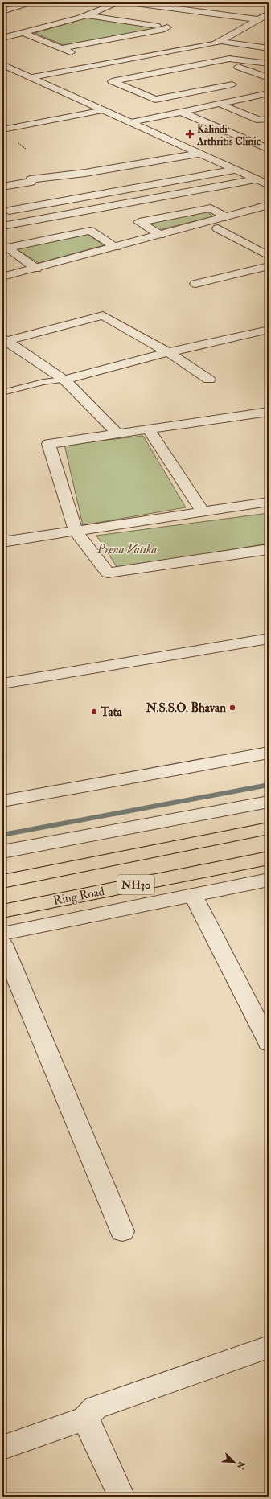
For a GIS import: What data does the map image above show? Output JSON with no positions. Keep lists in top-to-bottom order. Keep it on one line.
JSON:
{"streets":{"highway":["NH30","Ring Road"]},"parks":["Prena Vatika"],"places":{"health":["Kalindi Arthritis Clinic"],"other":["N.S.S.O. Bhavan","Tata"]},"north":"bottom right"}
